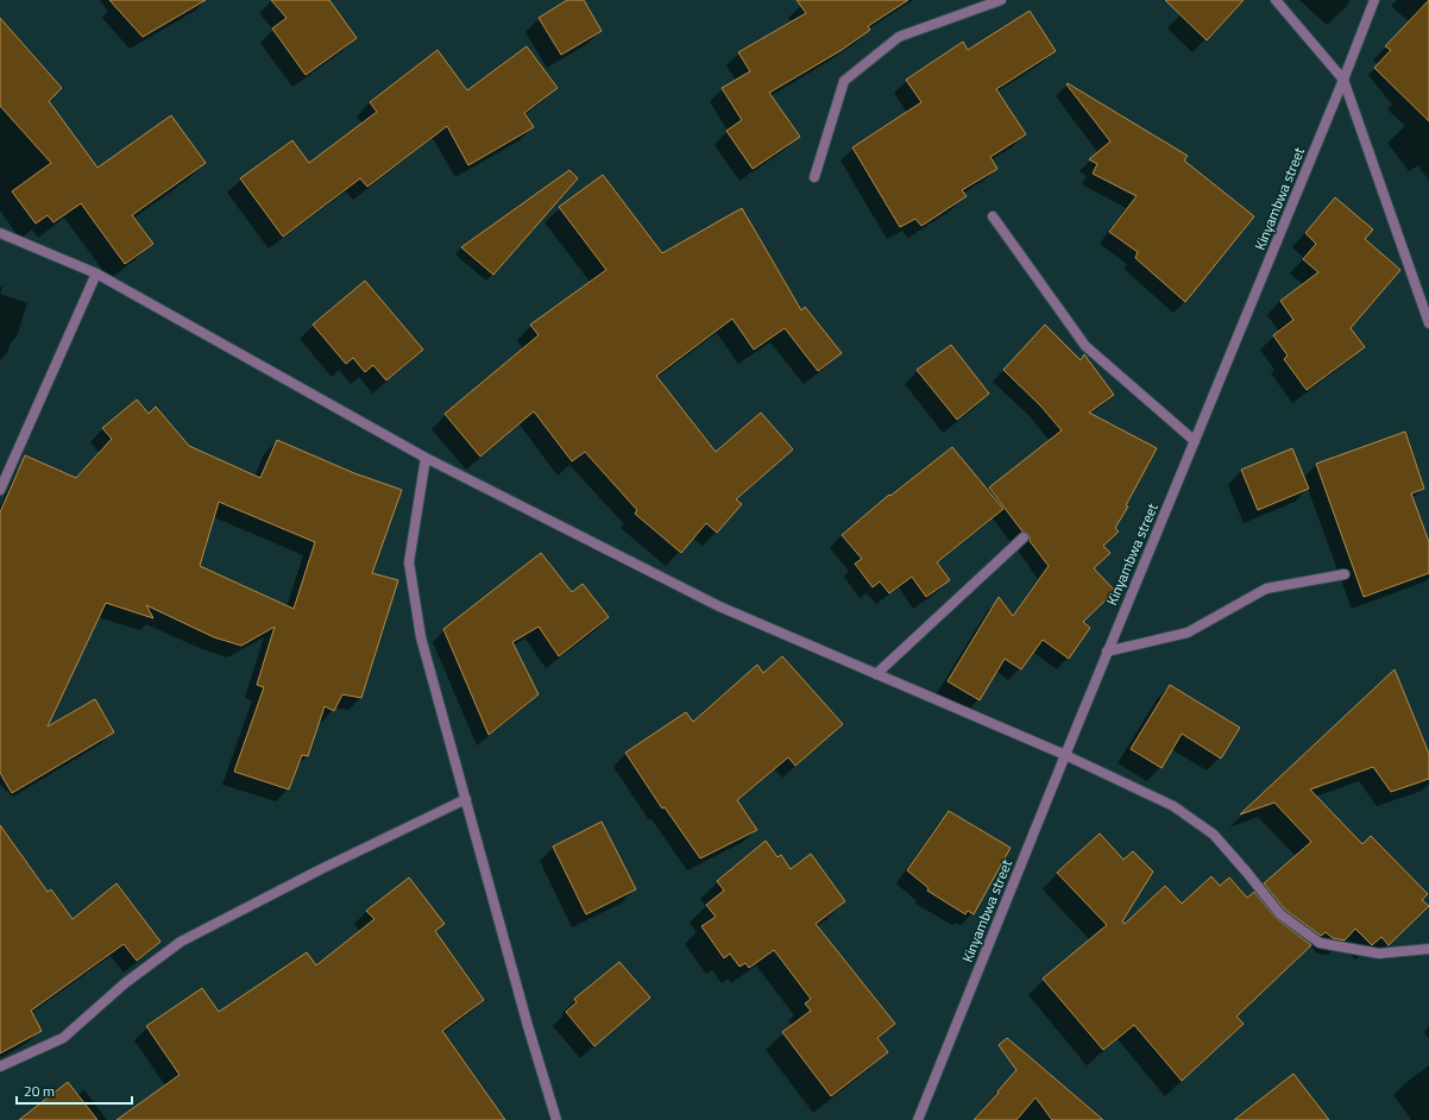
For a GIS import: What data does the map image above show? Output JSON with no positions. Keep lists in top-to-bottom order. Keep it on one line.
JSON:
{"streets":{"street":["Kinyambwa street"]},"scale_bar":"20 m"}
